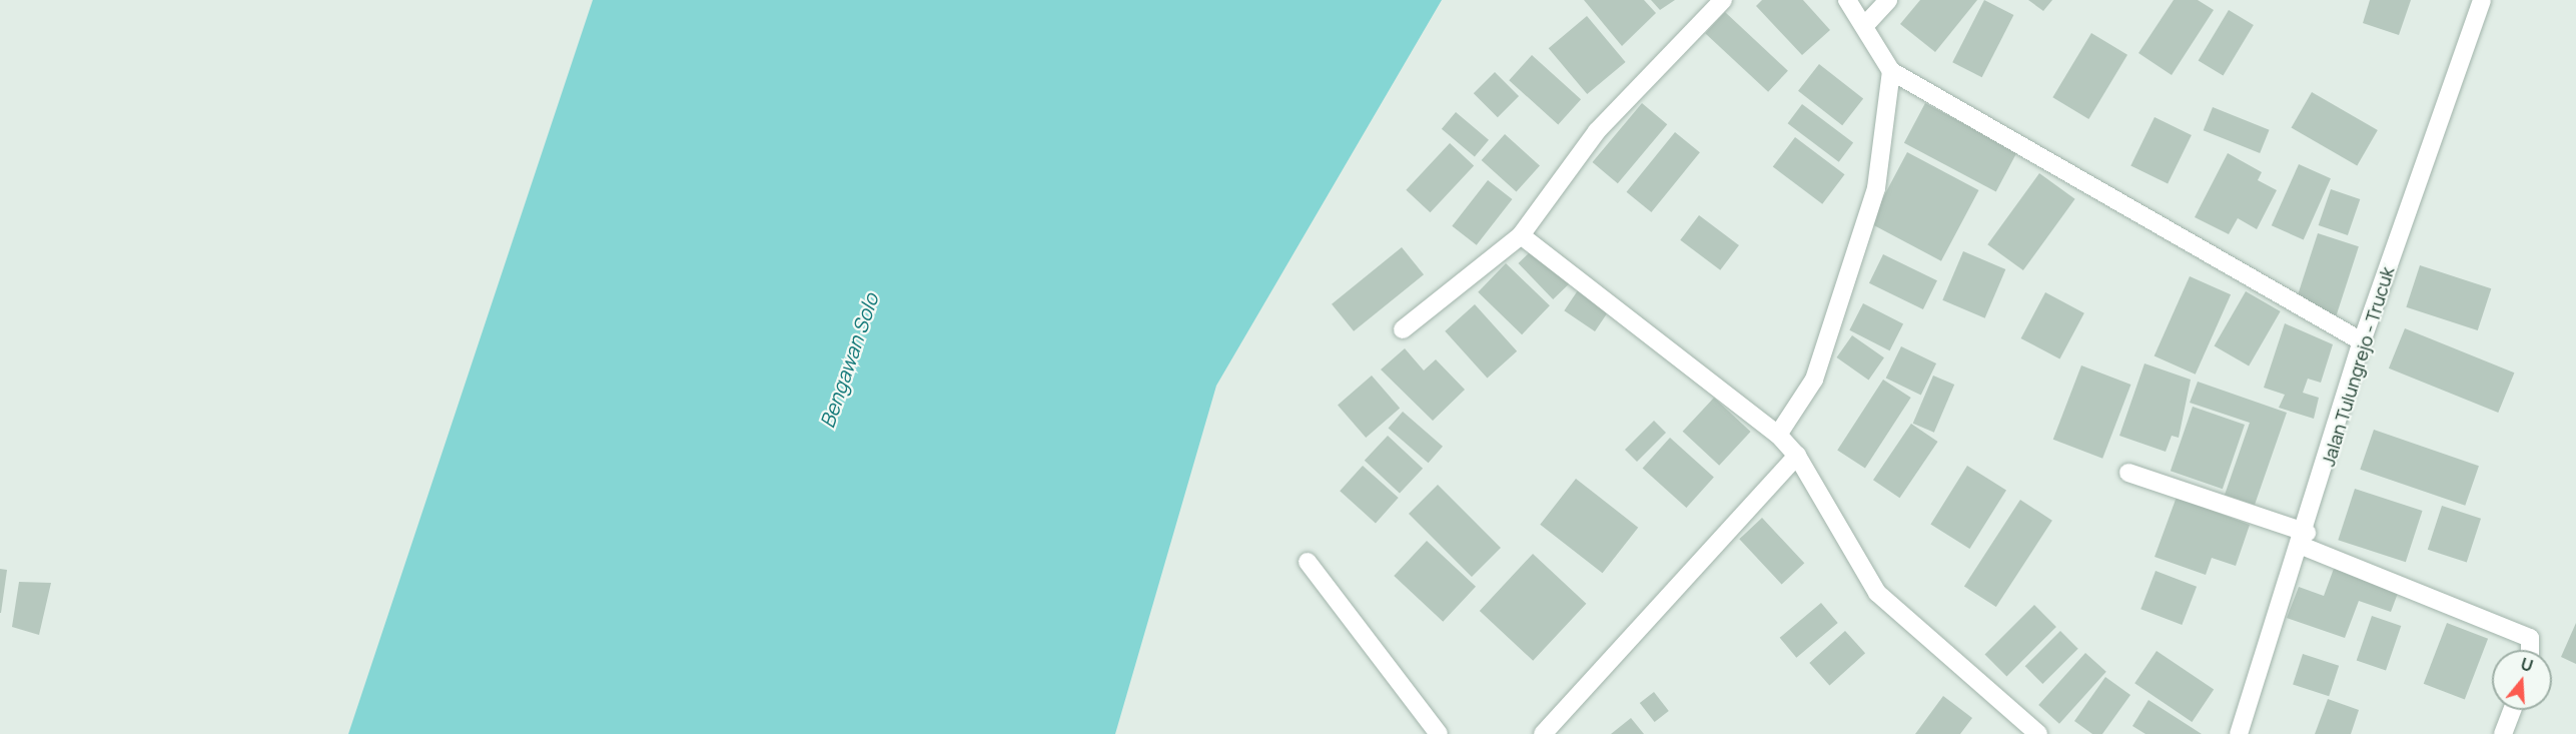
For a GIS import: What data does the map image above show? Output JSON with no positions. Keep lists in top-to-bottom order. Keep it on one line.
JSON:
{"streets":{"street":["Jalan Tulungrejo - Trucuk"]},"water":["Bengawan Solo"],"north":"top"}
